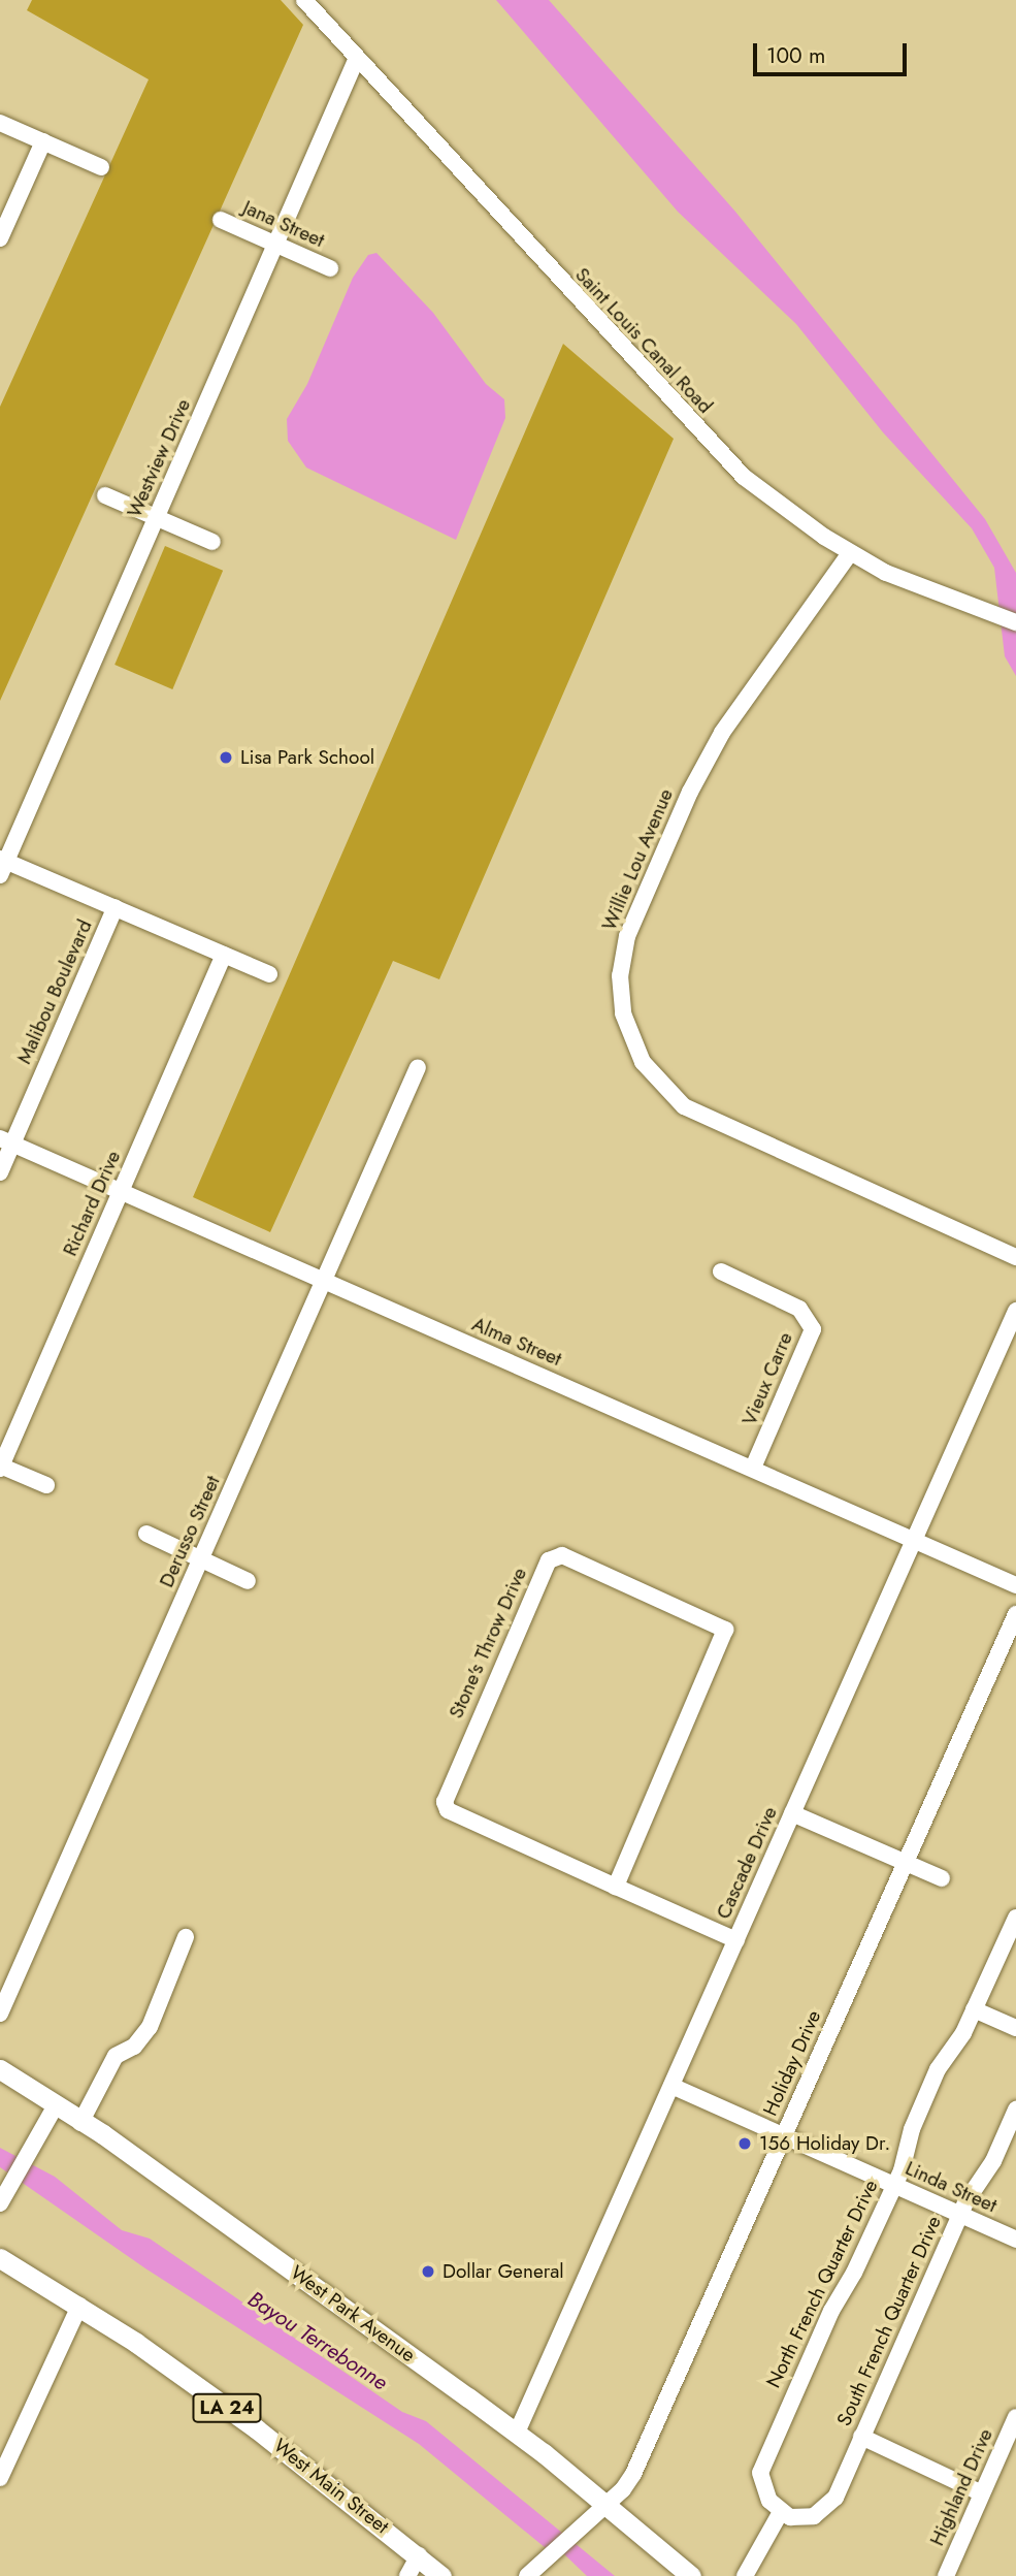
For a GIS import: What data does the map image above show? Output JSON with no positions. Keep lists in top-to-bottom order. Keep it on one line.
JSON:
{"streets":{"main road":["West Park Avenue","LA 24","West Main Street"],"street":["Jana Street","Saint Louis Canal Road","Westview Drive","Willie Lou Avenue","Malibou Boulevard","Richard Drive","Alma Street","Vieux Carre","Derusso Street","Stone's Throw Drive","Cascade Drive","Holiday Drive","Linda Street","North French Quarter Drive","South French Quarter Drive","Highland Drive"]},"crossings":[["Jana Street","Westview Drive"],["Saint Louis Canal Road","Westview Drive"],["Saint Louis Canal Road","Willie Lou Avenue"],["Malibou Boulevard","Alma Street"],["Richard Drive","Alma Street"],["Alma Street","Vieux Carre"],["Alma Street","Derusso Street"],["Alma Street","Cascade Drive"],["Stone's Throw Drive","Cascade Drive"],["Cascade Drive","Linda Street"],["Cascade Drive","West Park Avenue"],["Holiday Drive","Linda Street"],["Holiday Drive","West Park Avenue"],["Linda Street","North French Quarter Drive"],["Linda Street","South French Quarter Drive"],["North French Quarter Drive","South French Quarter Drive"]],"water":["Bayou Terrebonne"],"places":["Lisa Park School","156 Holiday Dr.","Dollar General"],"scale_bar":"100 m"}
